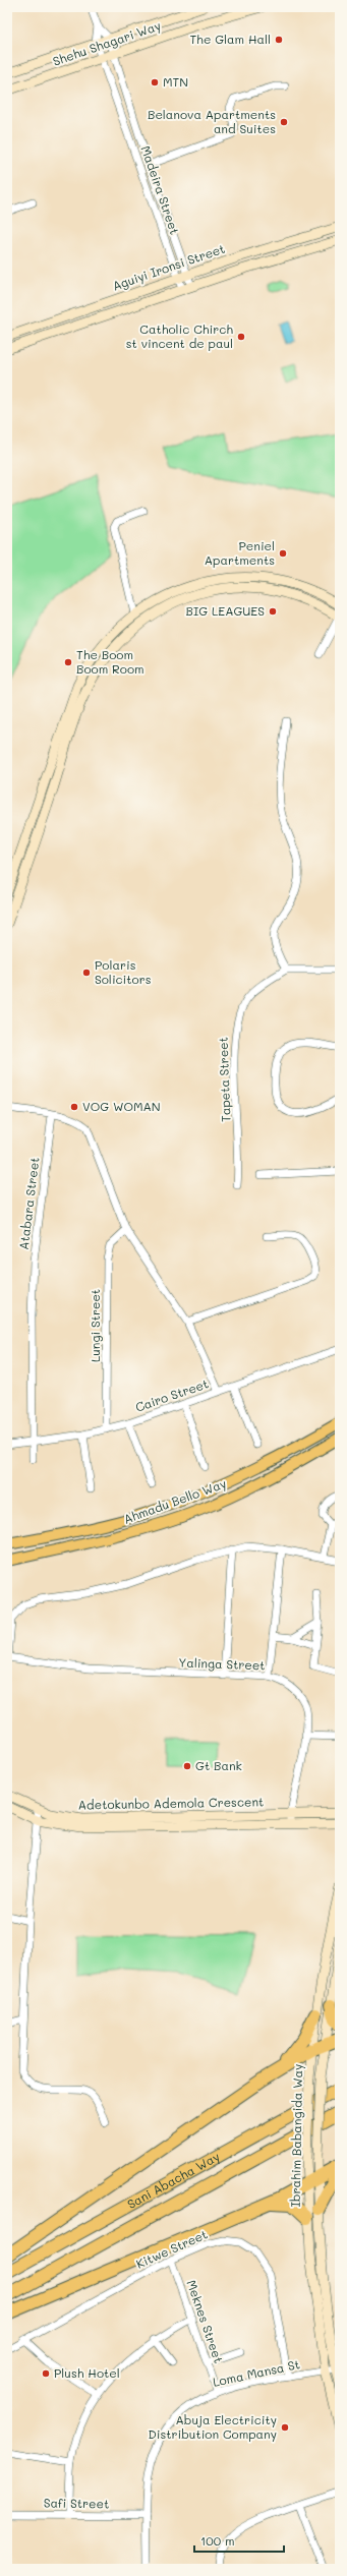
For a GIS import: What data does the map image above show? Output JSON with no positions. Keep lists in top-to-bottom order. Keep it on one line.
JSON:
{"streets":{"highway":["Sani Abacha Way"],"main road":["Shehu Shagari Way","Aguiyi Ironsi Street","Ahmadu Bello Way","Adetokunbo Ademola Crescent","Ibrahim Babangida Way"],"street":["Madeira Street","Tapeta Street","Atabara Street","Lungi Street","Cairo Street","Yalinga Street","Kitwe Street","Meknes Street","Loma Mansa St","Safi Street"]},"crossings":[["Shehu Shagari Way","Madeira Street"],["Madeira Street","Aguiyi Ironsi Street"],["Atabara Street","Cairo Street"],["Lungi Street","Cairo Street"],["Yalinga Street","Adetokunbo Ademola Crescent"],["Ibrahim Babangida Way","Loma Mansa St"],["Kitwe Street","Meknes Street"],["Kitwe Street","Loma Mansa St"],["Meknes Street","Loma Mansa St"],["Loma Mansa St","Safi Street"]],"places":["The Glam Hall","MTN","Belanova Apartments and Suites","Catholic Chirch st vincent de paul","Peniel Apartments","BIG LEAGUES","The Boom Boom Room","Polaris Solicitors","VOG WOMAN","Gt Bank","Plush Hotel","Abuja Electricity Distribution Company"],"scale_bar":"100 m"}
